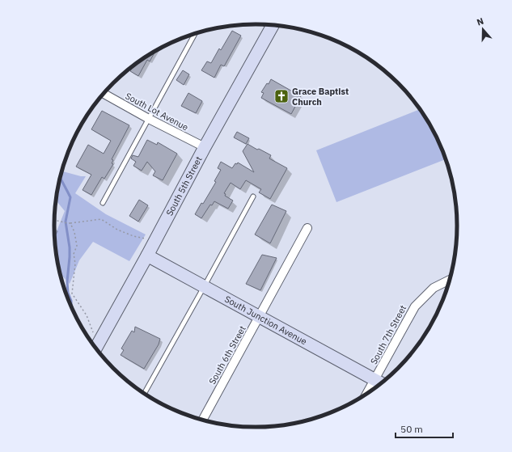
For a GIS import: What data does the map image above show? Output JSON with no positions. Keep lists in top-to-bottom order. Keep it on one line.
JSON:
{"streets":{"street":["South Lot Avenue","South 5th Street","South Junction Avenue","South 7th Street","South 6th Street"]},"crossings":[["South Lot Avenue","South 5th Street"],["South 5th Street","South Junction Avenue"],["South Junction Avenue","South 7th Street"],["South Junction Avenue","South 6th Street"]],"places":{"church":["Grace Baptist Church"]},"scale_bar":"50 m","north":"top"}
